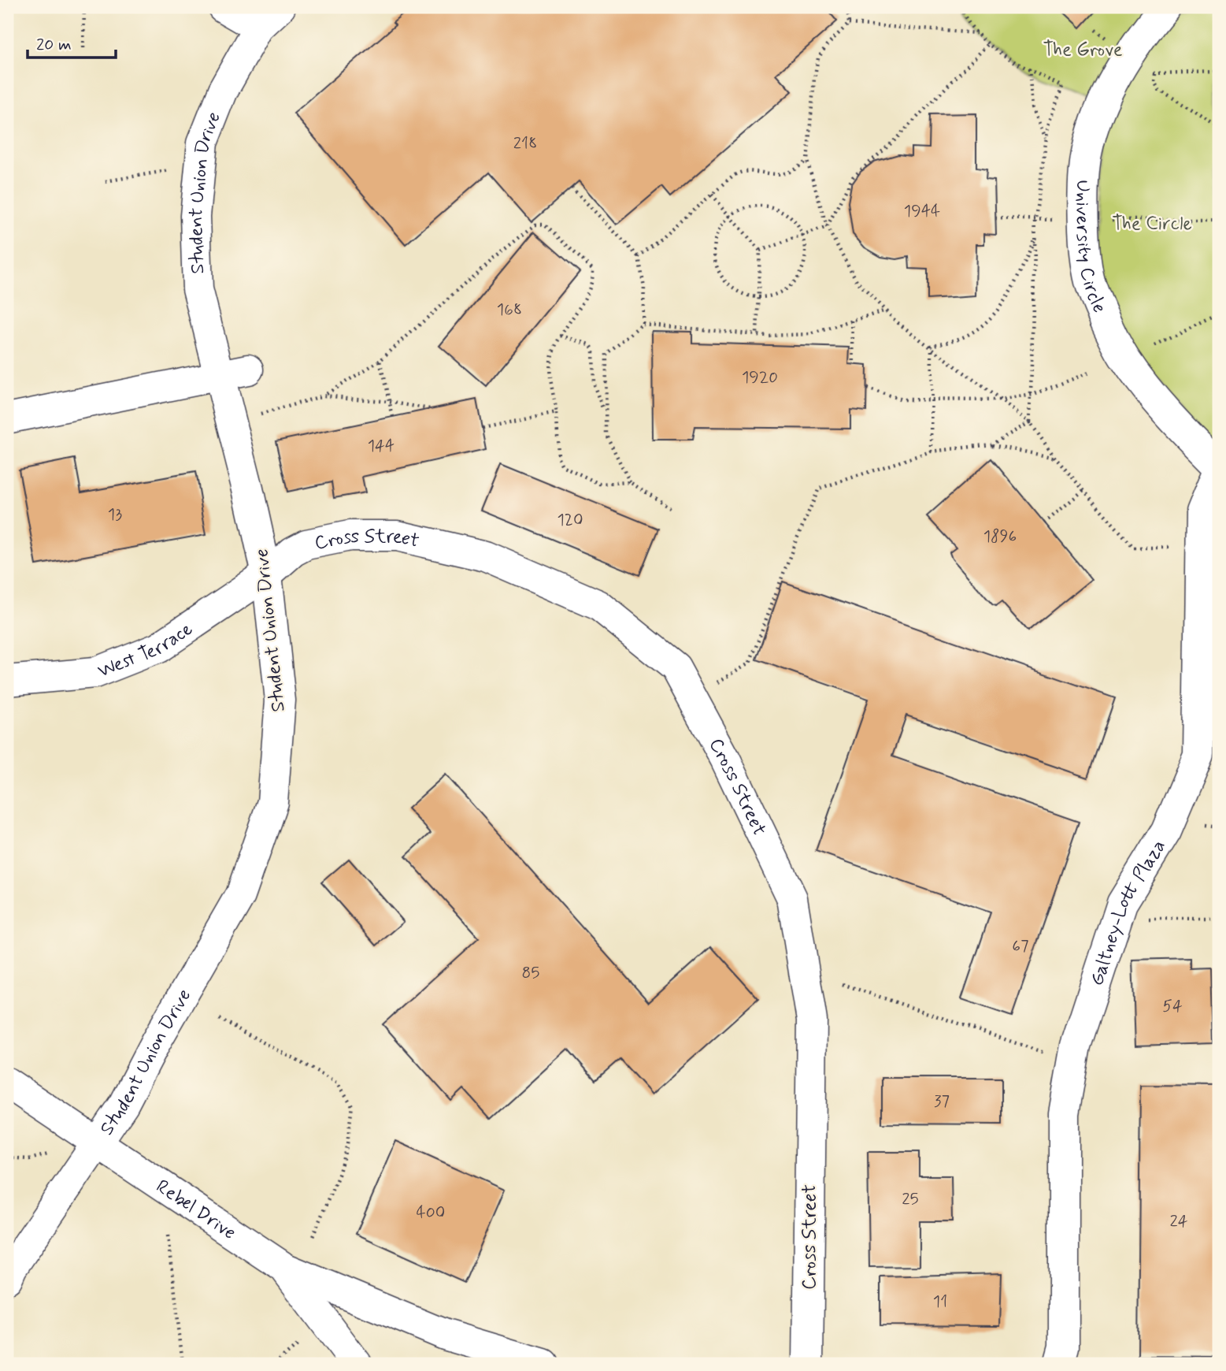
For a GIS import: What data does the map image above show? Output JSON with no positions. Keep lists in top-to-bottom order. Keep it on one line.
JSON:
{"streets":{"street":["Student Union Drive","University Circle","Cross Street","West Terrace","Galtney-Lott Plaza","Rebel Drive"]},"crossings":[["Student Union Drive","Cross Street"],["Student Union Drive","West Terrace"],["Student Union Drive","Rebel Drive"],["University Circle","Galtney-Lott Plaza"],["Cross Street","West Terrace"]],"parks":["The Grove","The Circle"],"house_numbers":["218","1944","168","1920","144","13","120","1896","67","85","54","37","25","400","24","11"],"scale_bar":"20 m"}
